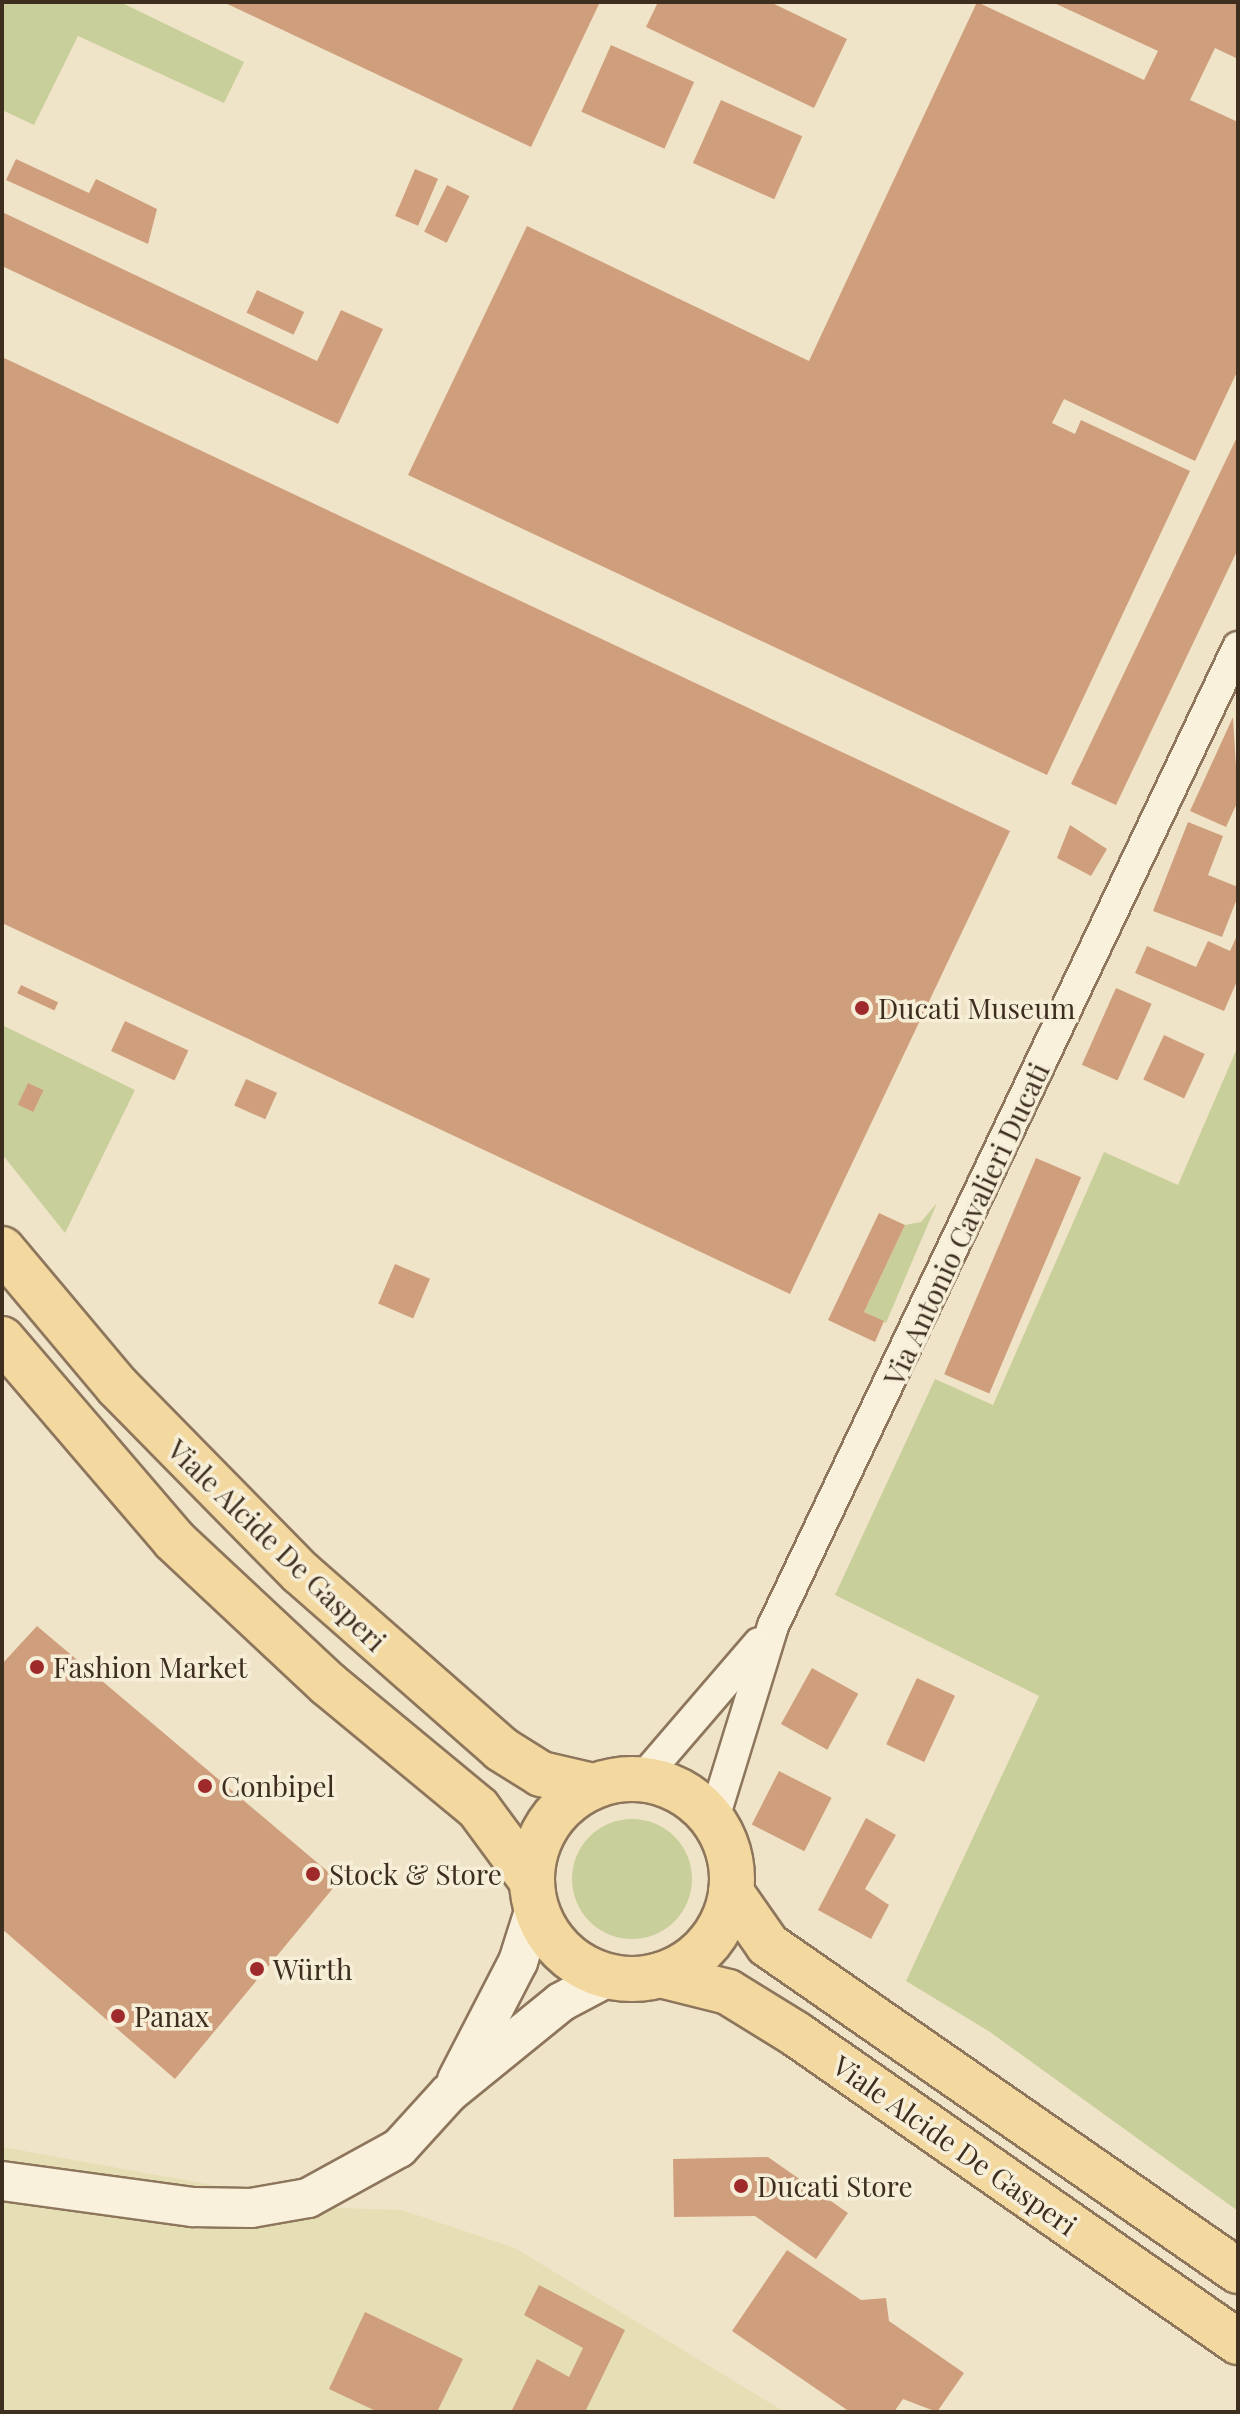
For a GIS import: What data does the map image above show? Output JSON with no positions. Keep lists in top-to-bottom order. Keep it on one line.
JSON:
{"streets":{"main road":["Viale Alcide De Gasperi"],"street":["Via Antonio Cavalieri Ducati"]},"crossings":[["Via Antonio Cavalieri Ducati","Viale Alcide De Gasperi"]],"places":["Ducati Museum","Fashion Market","Conbipel","Stock & Store","Würth","Panax","Ducati Store"]}
